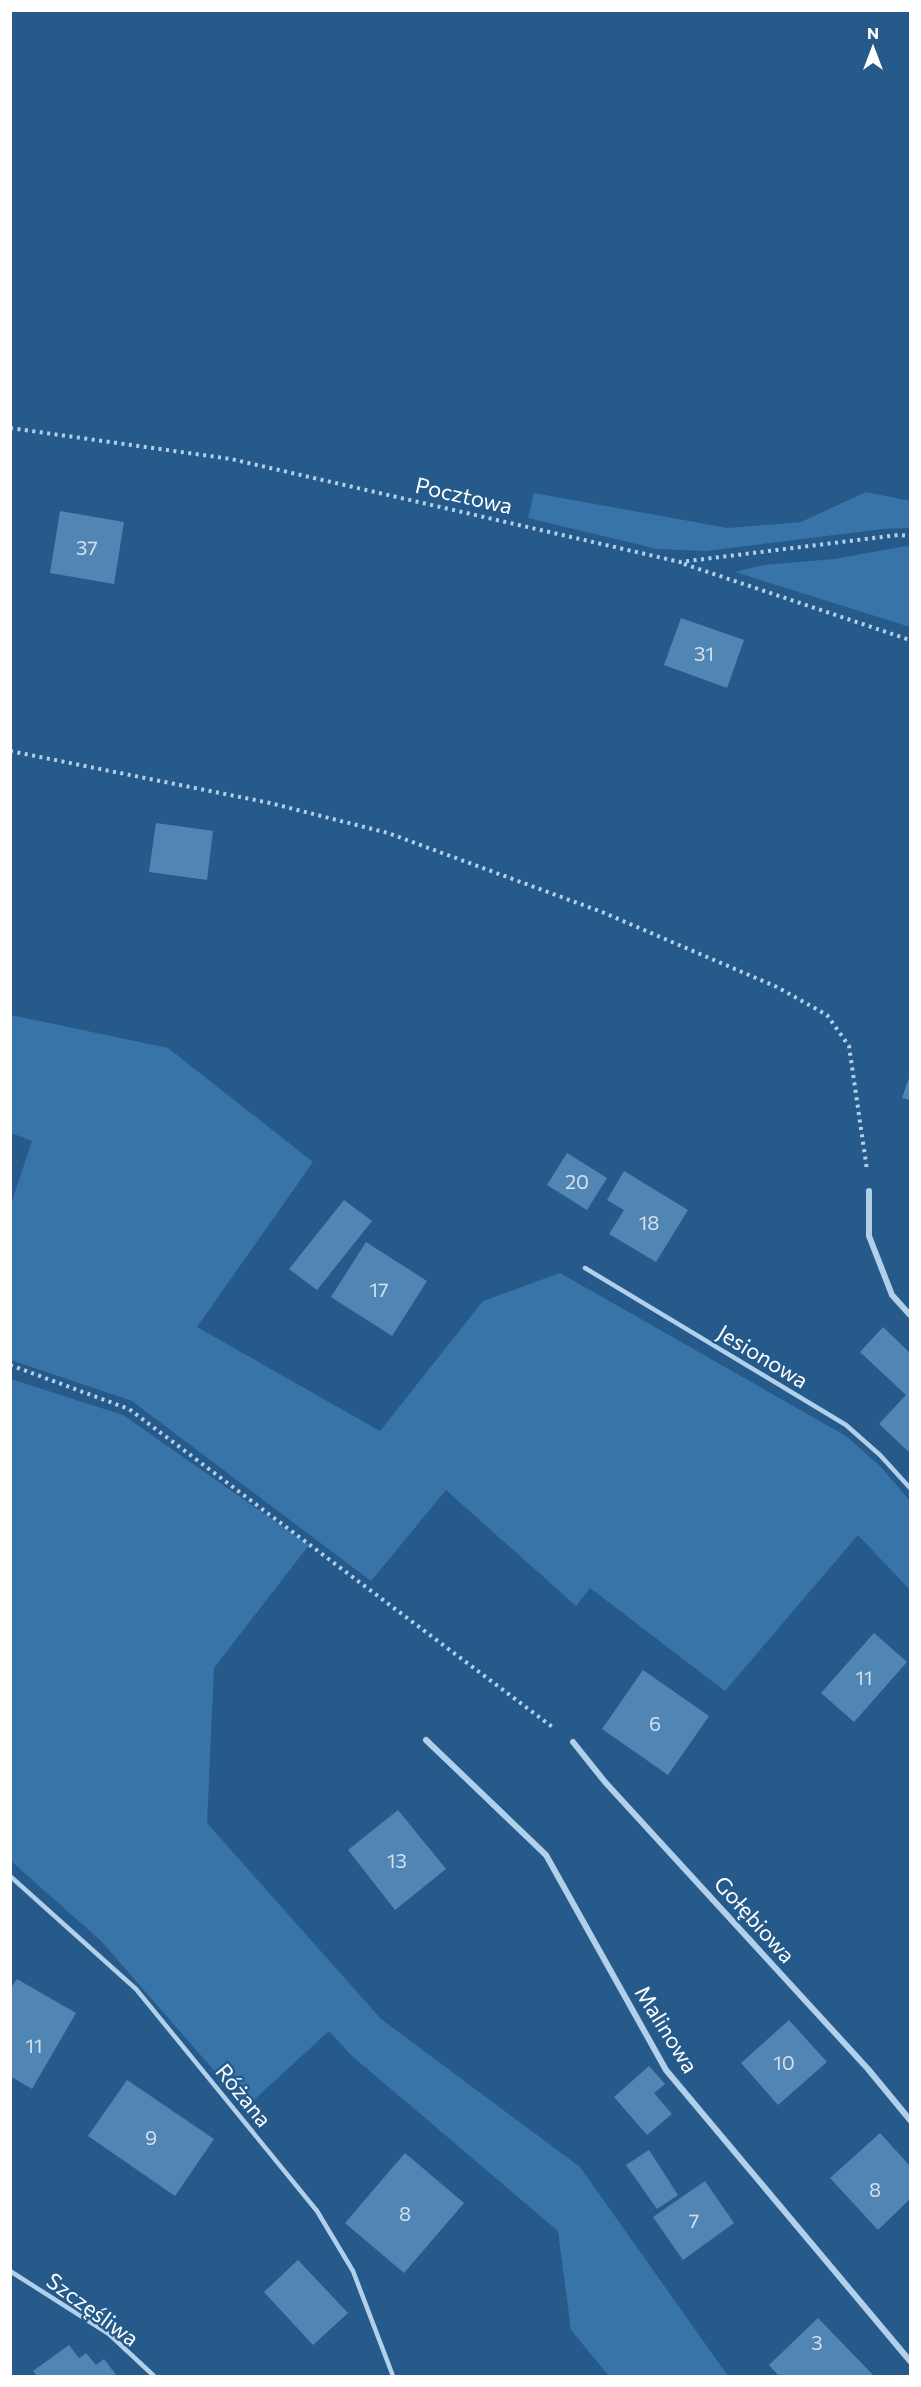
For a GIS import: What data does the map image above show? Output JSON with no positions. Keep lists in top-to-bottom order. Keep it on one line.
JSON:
{"streets":{"street":["Gołębiowa","Malinowa"],"lane":["Jesionowa","Różana","Szczęśliwa"],"path":["Pocztowa"]},"house_numbers":["37","31","20","18","17","11","6","13","11","10","9","8","8","7","3"],"north":"top"}
